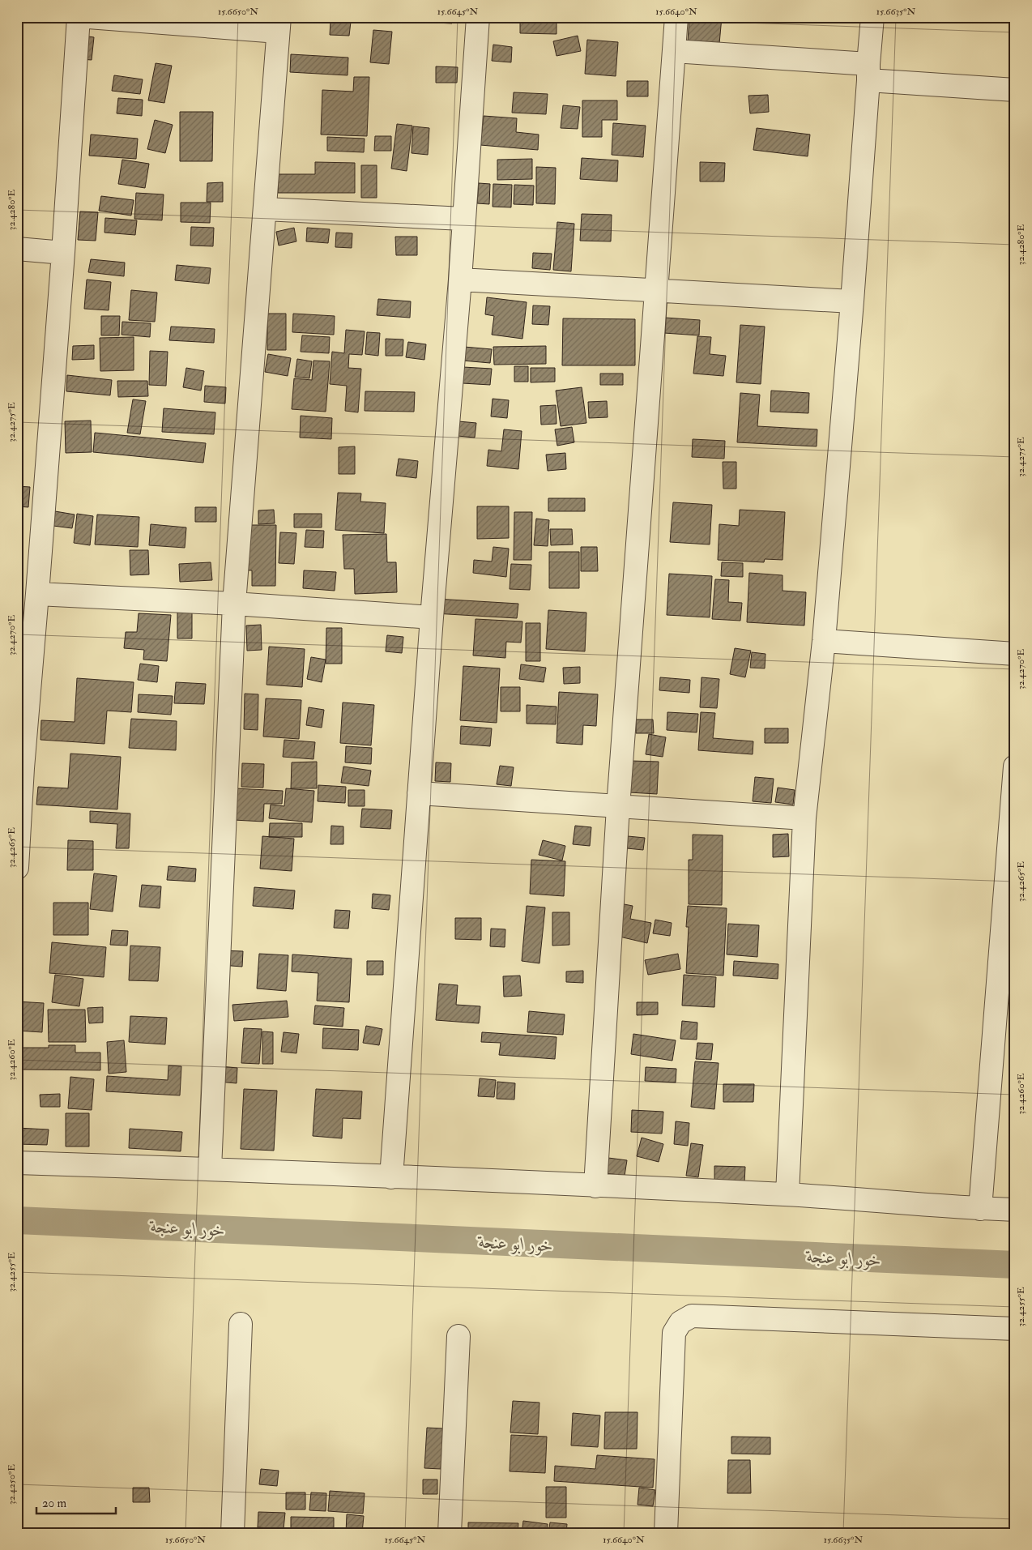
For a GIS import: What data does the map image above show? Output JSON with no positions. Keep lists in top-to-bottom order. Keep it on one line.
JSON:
{"water":["خور ابو عنجة"],"scale_bar":"20 m","coordinates":["15.6650°N","15.6645°N","15.6640°N","15.6635°N","32.4280°E","32.4275°E","32.4270°E","32.4265°E","32.4260°E","32.4255°E","32.4250°E"]}
